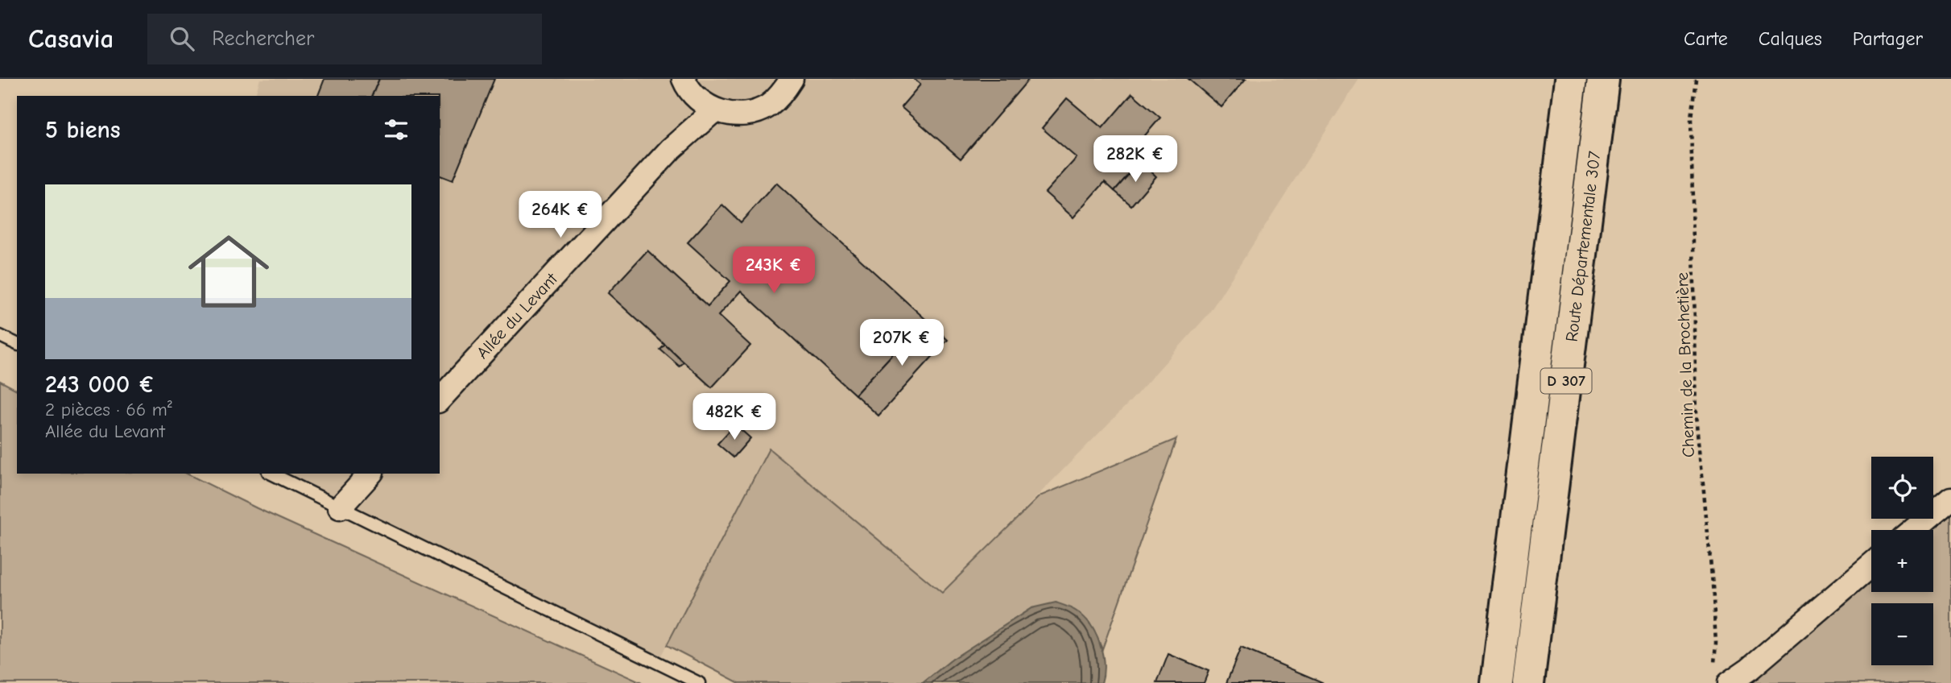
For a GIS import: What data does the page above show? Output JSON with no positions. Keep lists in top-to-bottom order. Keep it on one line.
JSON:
{"streets":{"main road":["Route Départementale 307","D 307"],"street":["Allée du Levant"],"path":["Chemin de la Brochetière"]},"page":{"header":"Casavia","search":"Rechercher","nav":["Carte","Calques","Partager"],"heading":"5 biens","price":["282K €","264K €","243K €","207K €","482K €"],"list":[{"name":"243 000 €","note":"2 pièces · 66 m² · Allée du Levant"}],"map_buttons":["+","−"]}}
